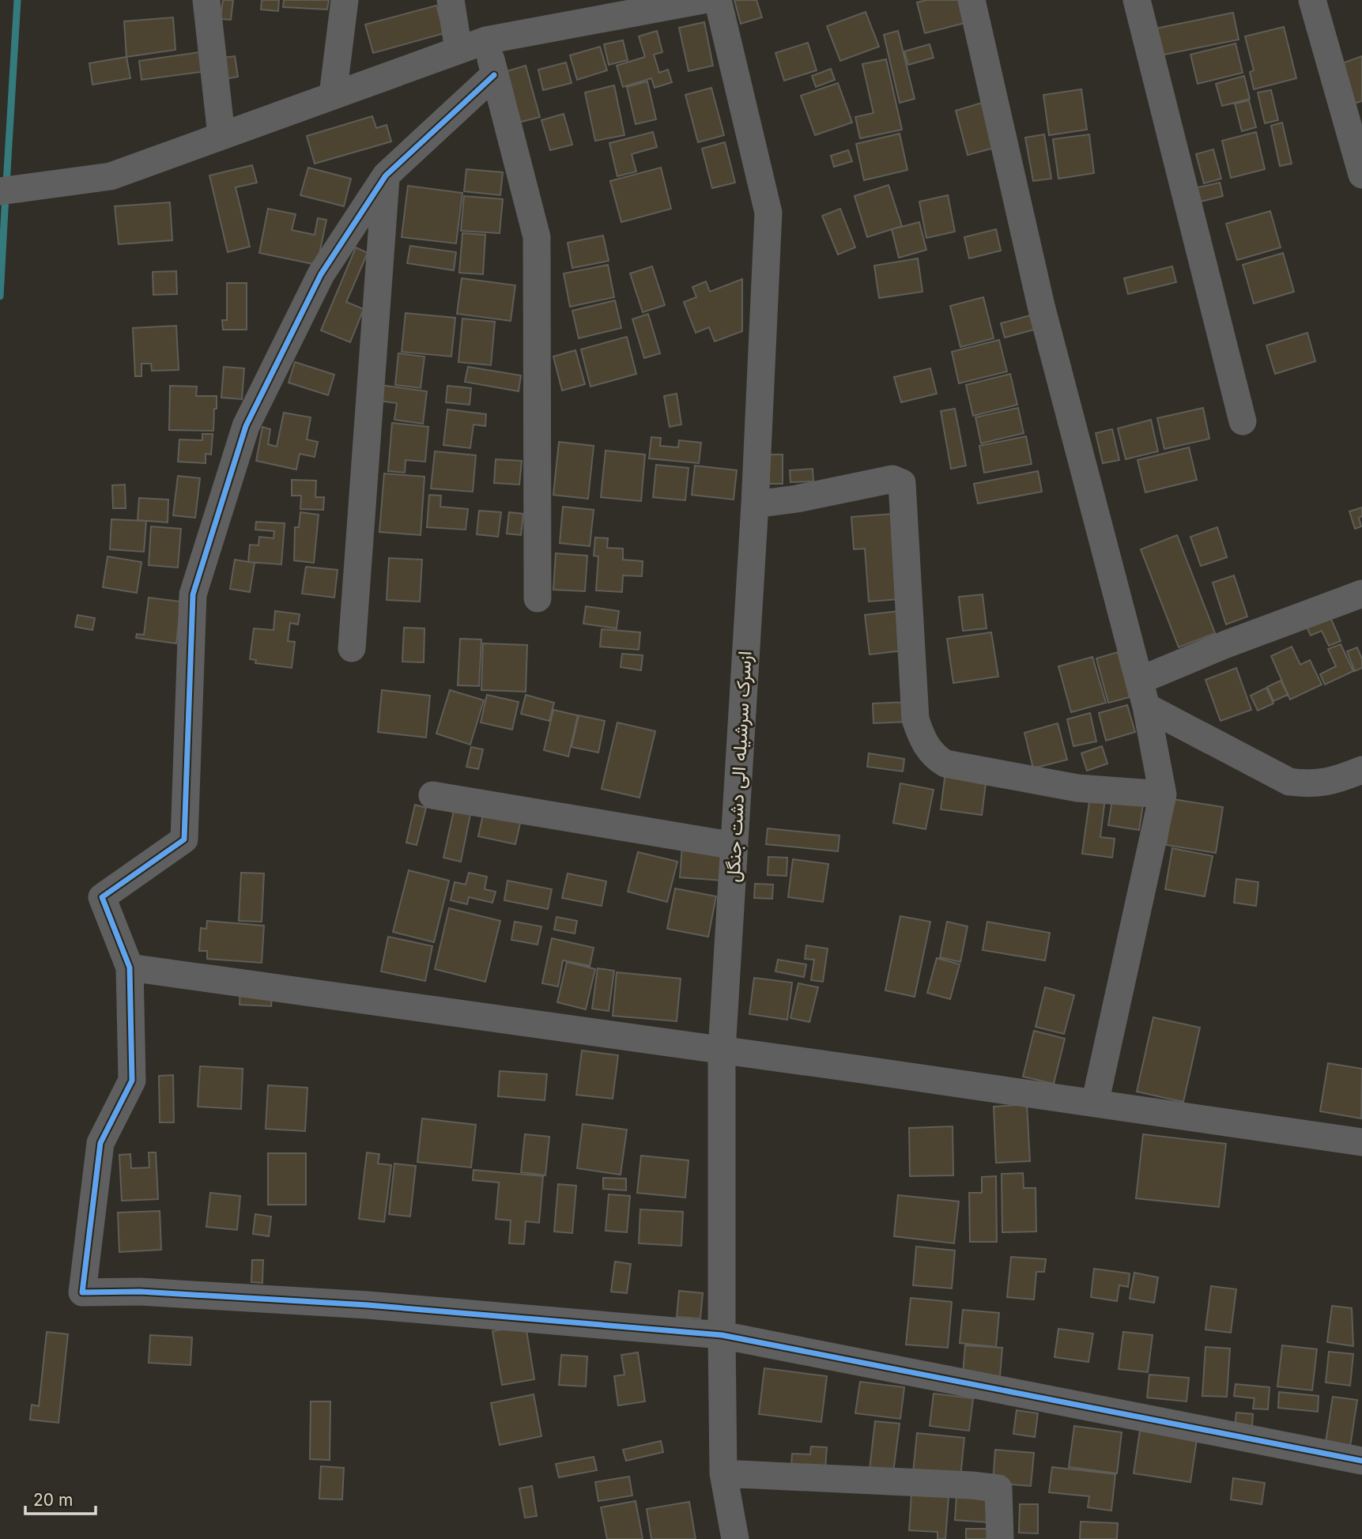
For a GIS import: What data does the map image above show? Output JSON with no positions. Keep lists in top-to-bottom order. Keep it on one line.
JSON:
{"streets":{"street":["ازسرک سرشیله الی دشت جنگل"]},"scale_bar":"20 m"}
